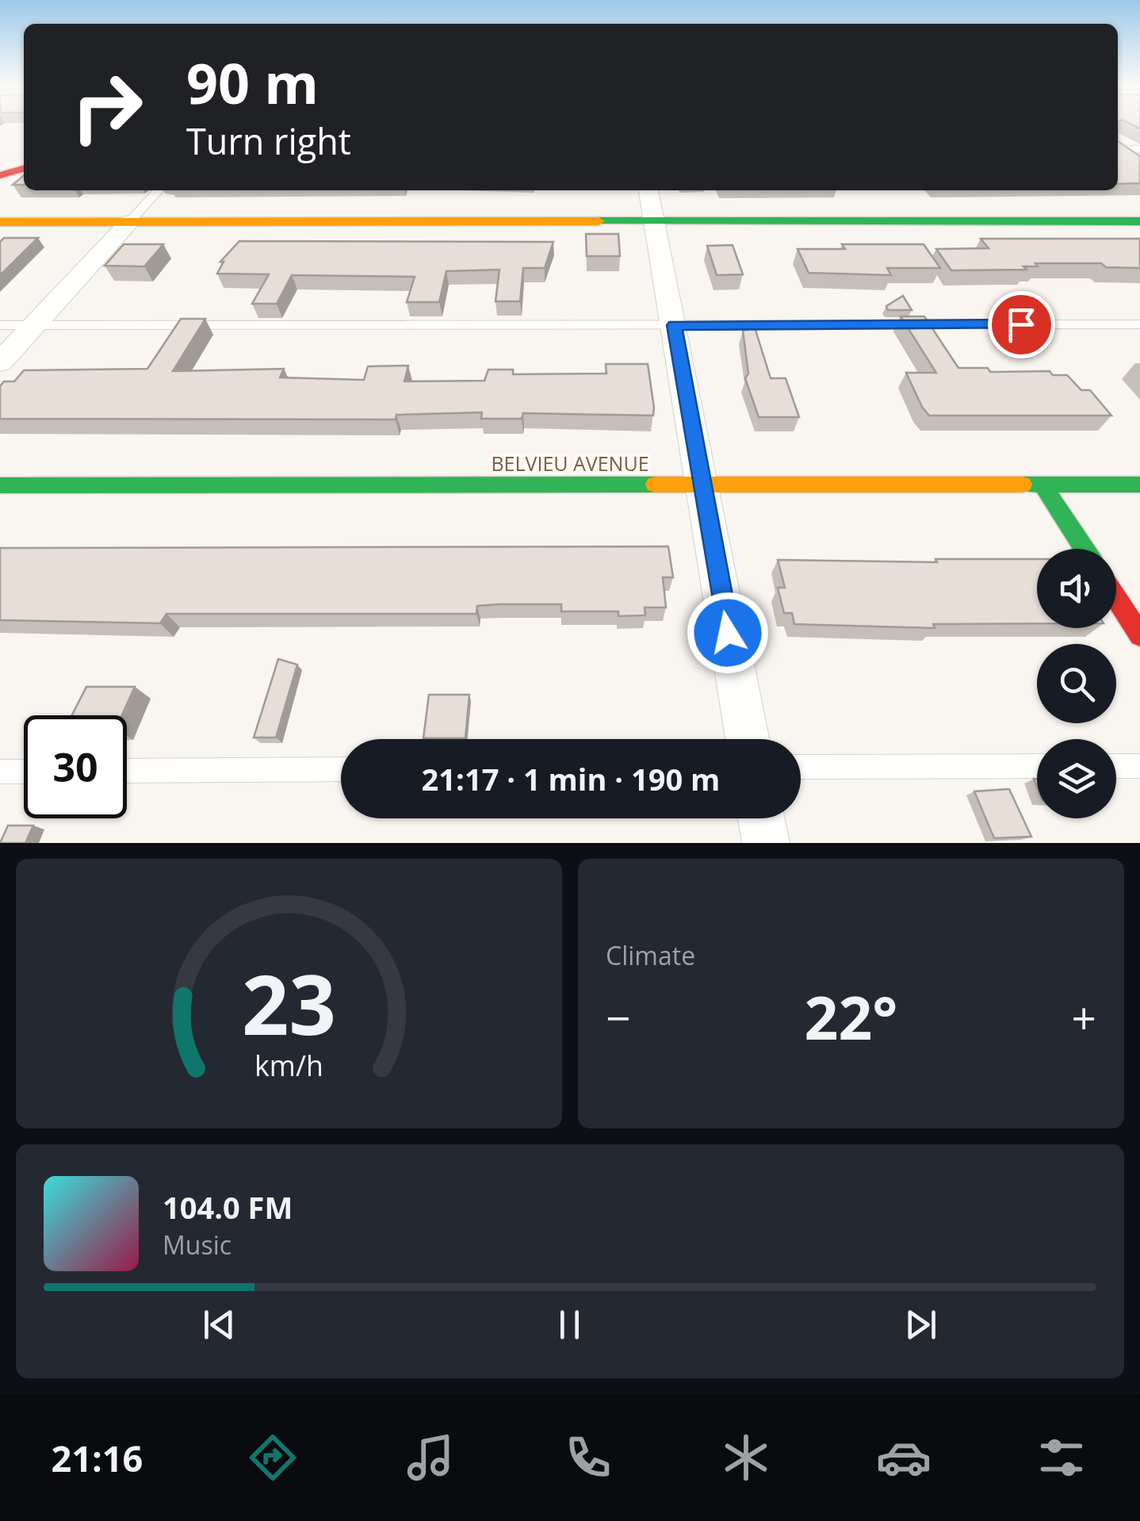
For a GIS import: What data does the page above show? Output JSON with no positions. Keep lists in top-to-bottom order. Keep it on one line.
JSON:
{"streets":{"street":["BELVIEU AVENUE"]},"page":{"turn":["90 m","Turn right"],"limit":"30","trip":"21:17 · 1 min · 190 m","tile":"Climate","heat":["−","22°","+"],"song":["104.0 FM","Music"],"tabs":"21:16","gauge":["23","km/h"]}}
